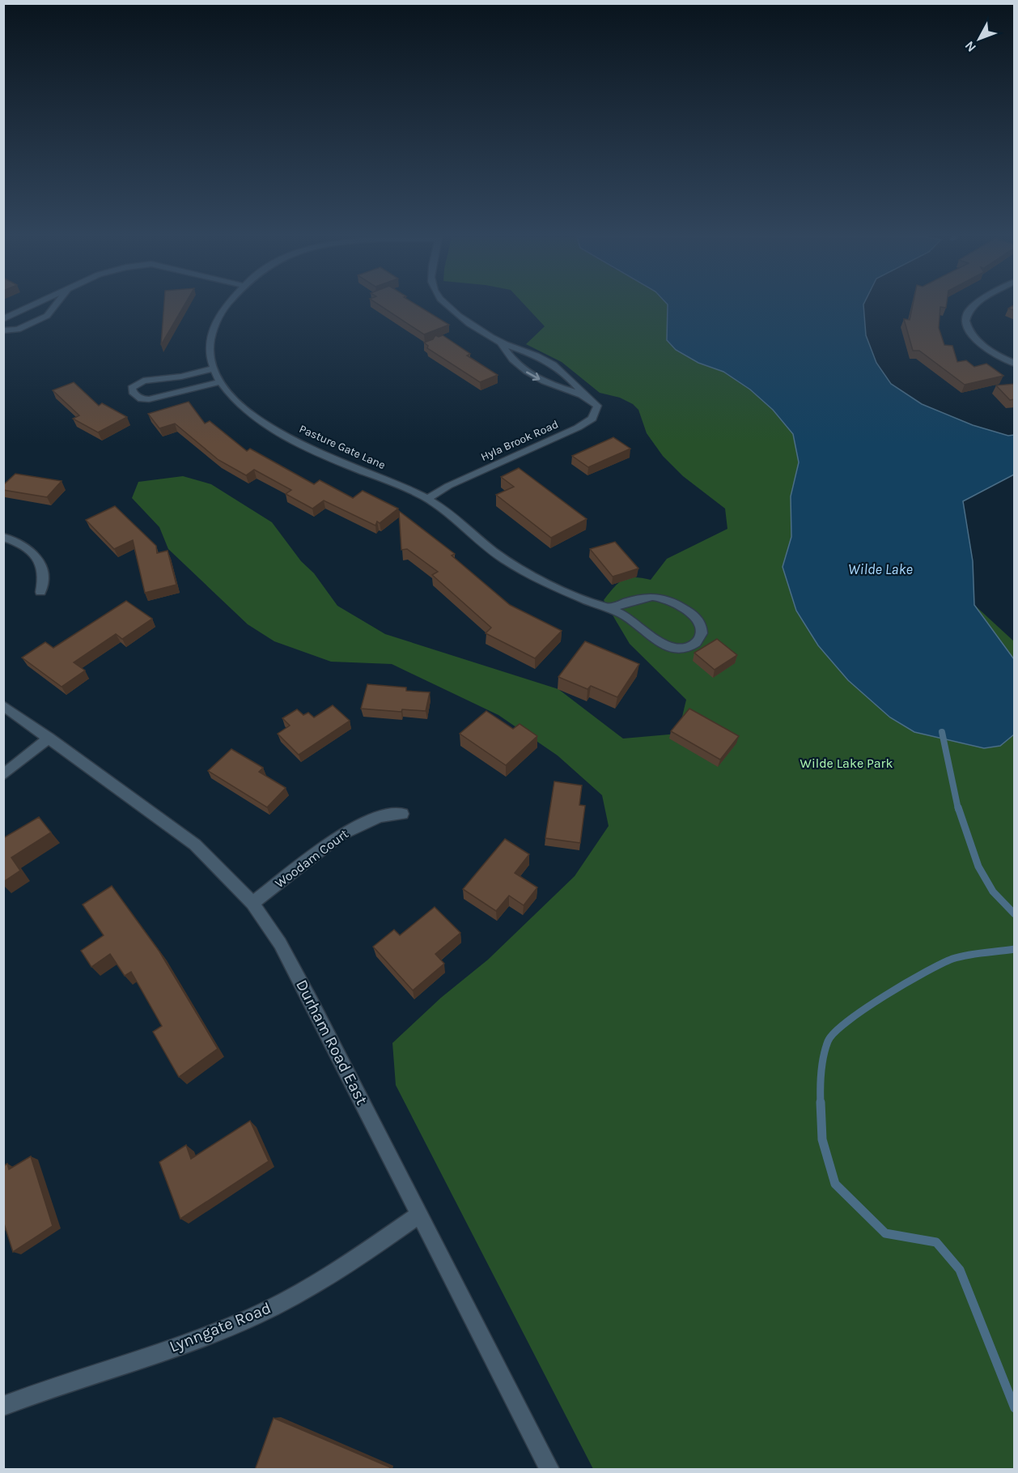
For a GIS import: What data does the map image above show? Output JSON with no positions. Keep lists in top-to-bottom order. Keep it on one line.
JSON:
{"streets":{"street":["Hyla Brook Road","Pasture Gate Lane","Woodam Court","Durham Road East","Lynngate Road"]},"crossings":[["Hyla Brook Road","Pasture Gate Lane"],["Woodam Court","Durham Road East"],["Durham Road East","Lynngate Road"]],"water":["Wilde Lake"],"parks":["Wilde Lake Park"],"north":"bottom left"}
